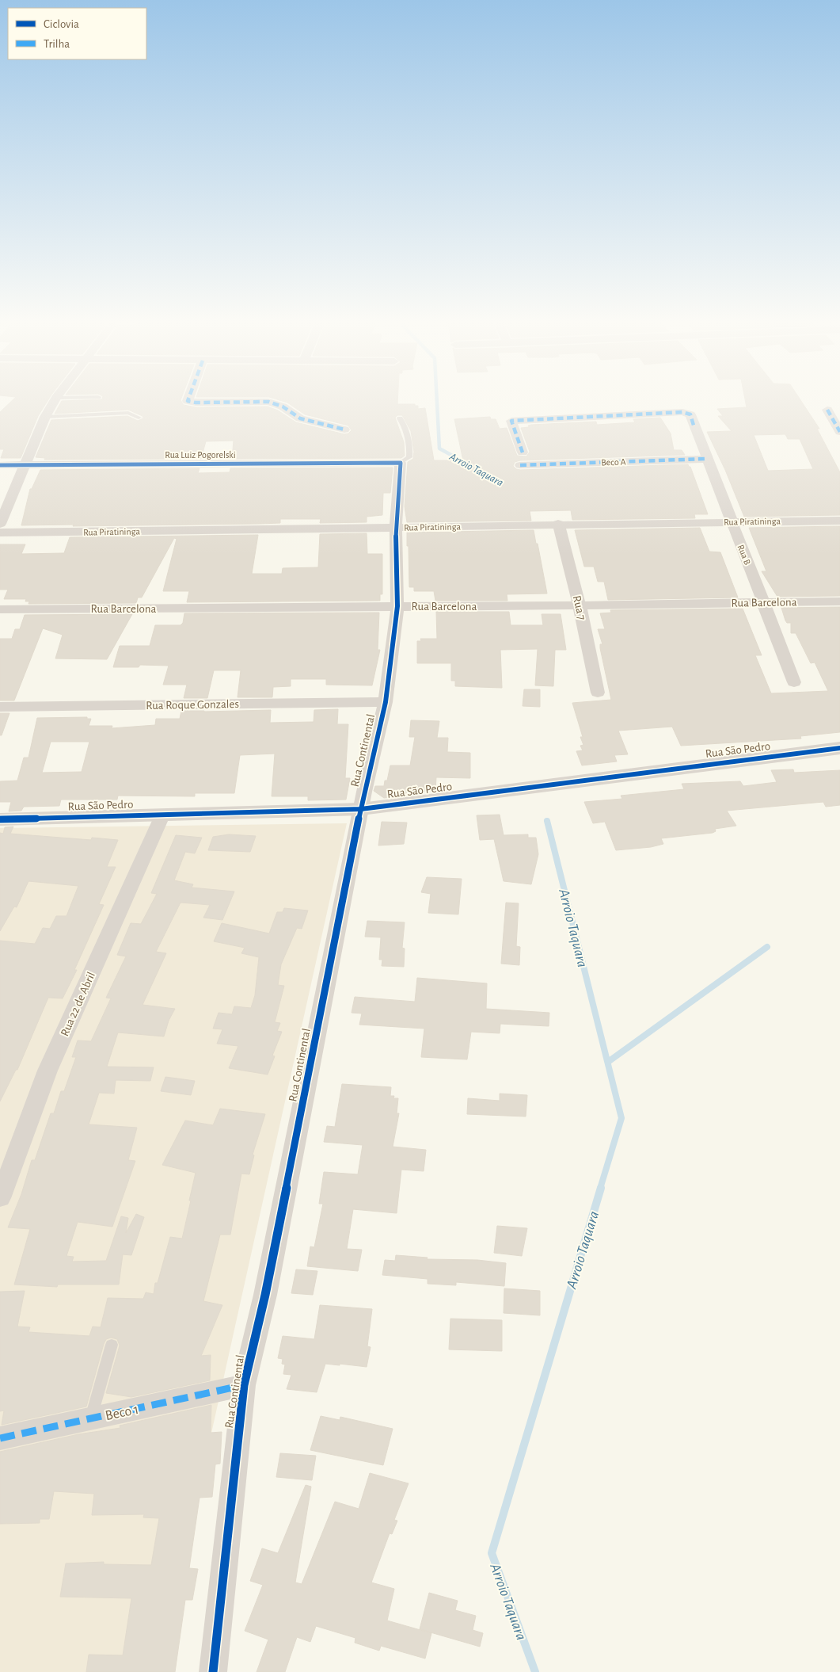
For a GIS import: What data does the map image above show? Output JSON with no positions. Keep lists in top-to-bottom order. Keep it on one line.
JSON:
{"streets":{"street":["Rua Luiz Pogorelski","Beco A","Rua Piratininga","Rua B","Rua Barcelona","Rua 7","Rua Roque Gonzales","Rua São Pedro","Rua Continental","Rua 22 de Abril","Beco 1"]},"crossings":[["Rua Luiz Pogorelski","Rua Continental"],["Beco A","Rua B"],["Rua Piratininga","Rua B"],["Rua Piratininga","Rua 7"],["Rua Piratininga","Rua Continental"],["Rua B","Rua Barcelona"],["Rua Barcelona","Rua 7"],["Rua Barcelona","Rua Continental"],["Rua Roque Gonzales","Rua Continental"],["Rua São Pedro","Rua Continental"],["Rua São Pedro","Rua 22 de Abril"],["Rua Continental","Beco 1"]],"water":["Arroio Taquara"],"legend":["Ciclovia","Trilha"]}
